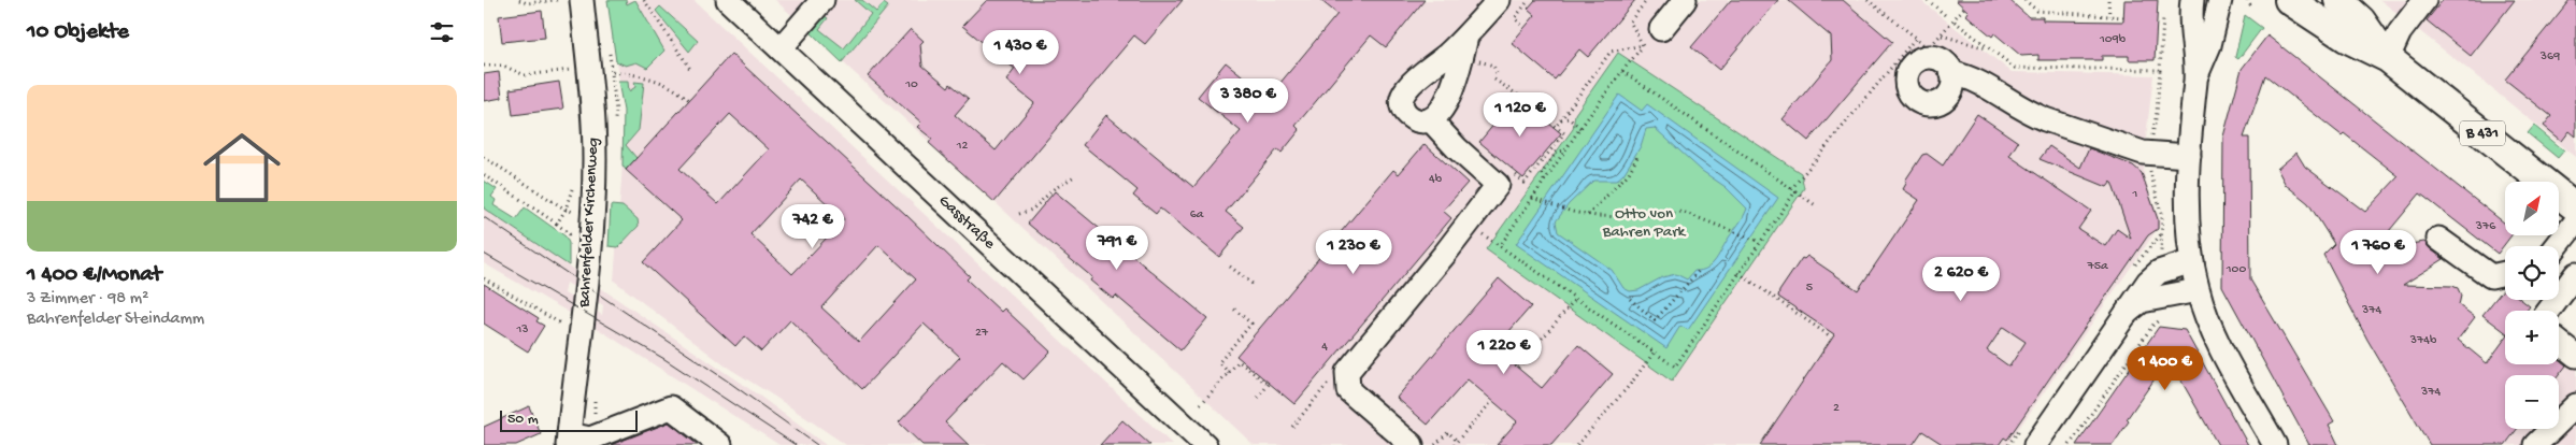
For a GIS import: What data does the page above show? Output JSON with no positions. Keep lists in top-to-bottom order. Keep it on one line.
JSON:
{"streets":{"main road":["B 431"],"street":["Bahrenfelder Kirchenweg","Gasstraße"]},"parks":["Otto von Bahren Park"],"house_numbers":["109b","369","10","12","4b","1","6a","376","75a","100","5","374","13","27","374b","4","374","2"],"scale_bar":"50 m","north":"top right","page":{"heading":"10 Objekte","price":["1 430 €","3 380 €","1 120 €","742 €","791 €","1 230 €","1 760 €","2 620 €","1 220 €","1 400 €"],"list":[{"name":"1 400 €/Monat","note":"3 Zimmer · 98 m² · Bahrenfelder Steindamm"}],"map_buttons":["+","−"],"scale":"50 m"}}
